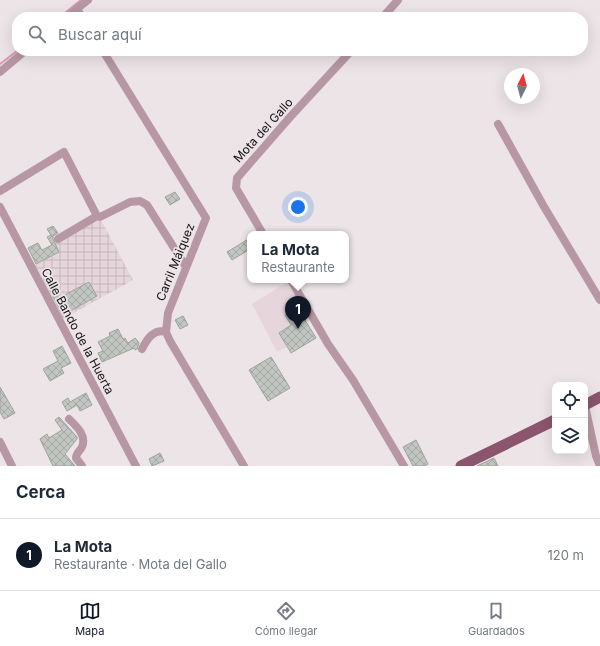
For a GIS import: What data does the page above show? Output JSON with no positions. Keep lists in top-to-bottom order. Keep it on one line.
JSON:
{"streets":{"street":["Mota del Gallo","Carril Máiquez","Calle Bando de la Huerta"]},"north":"top","page":{"search":"Buscar aquí","popup":["La Mota","Restaurante"],"pins":"1","heading":"Cerca","list":[{"mark":"1","name":"La Mota","note":"Restaurante · Mota del Gallo","value":"120 m"}],"nav":["Mapa","Cómo llegar","Guardados"]}}
